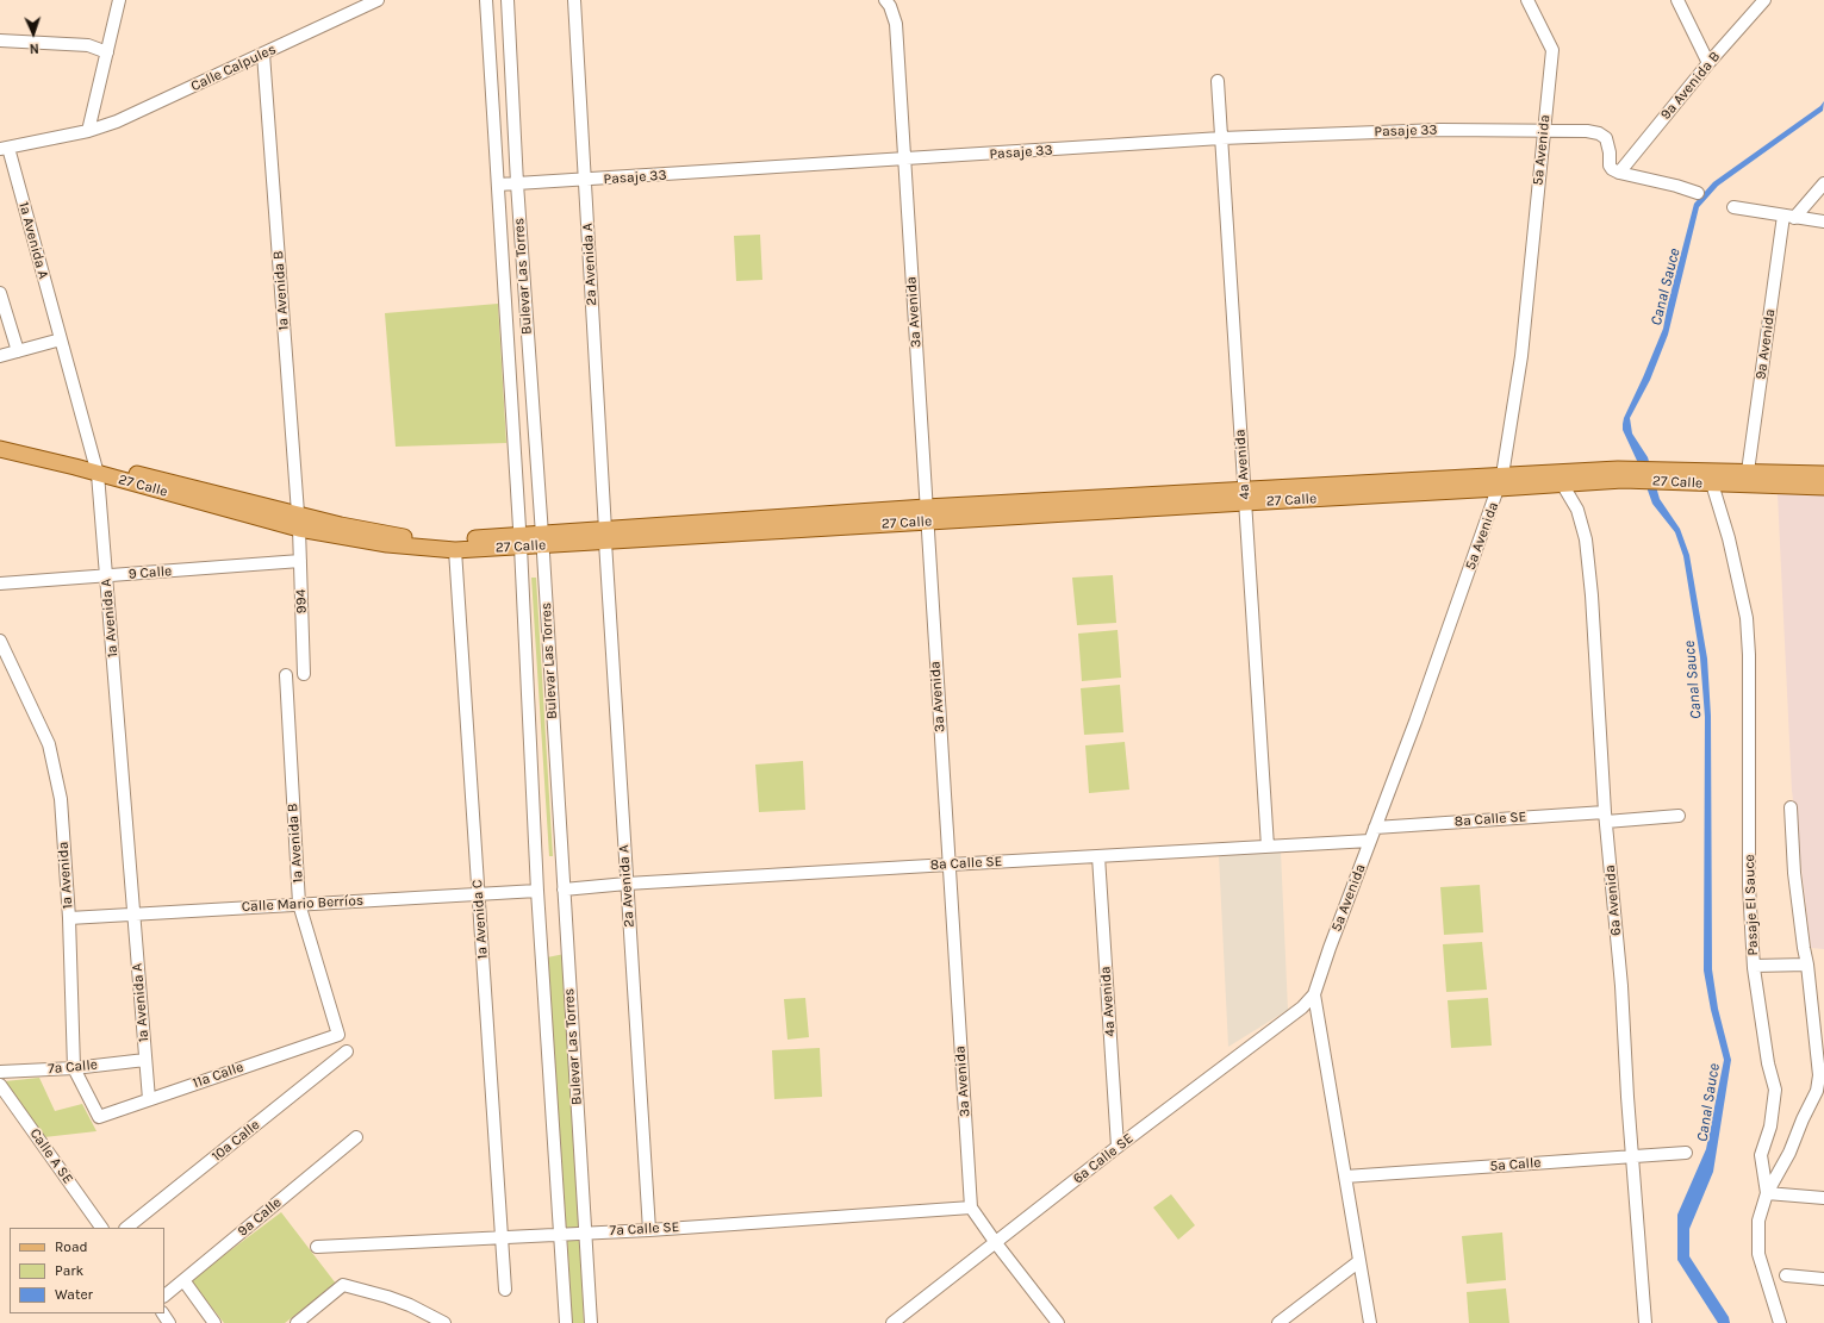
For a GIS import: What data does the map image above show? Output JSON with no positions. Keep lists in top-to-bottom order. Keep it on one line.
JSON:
{"streets":{"main road":["27 Calle"],"street":["Calle Calpules","9a Avenida B","Pasaje 33","5a Avenida","1a Avenida A","2a Avenida A","Bulevar Las Torres","1a Avenida B","3a Avenida","9a Avenida","4a Avenida","9 Calle","994","8a Calle SE","1a Avenida","6a Avenida","Calle Mario Berríos","Pasaje El Sauce","1a Avenida C","7a Calle","11a Calle","10a Calle","Calle A SE","6a Calle SE","5a Calle","9a Calle","7a Calle SE"]},"crossings":[["Calle Calpules","1a Avenida A"],["Calle Calpules","1a Avenida B"],["9a Avenida B","Pasaje 33"],["Pasaje 33","5a Avenida"],["Pasaje 33","2a Avenida A"],["Pasaje 33","Bulevar Las Torres"],["Pasaje 33","3a Avenida"],["Pasaje 33","4a Avenida"],["5a Avenida","27 Calle"],["5a Avenida","8a Calle SE"],["5a Avenida","6a Calle SE"],["5a Avenida","5a Calle"],["1a Avenida A","27 Calle"],["1a Avenida A","9 Calle"],["1a Avenida A","Calle Mario Berríos"],["1a Avenida A","7a Calle"],["1a Avenida A","11a Calle"],["2a Avenida A","27 Calle"],["2a Avenida A","8a Calle SE"],["2a Avenida A","7a Calle SE"],["Bulevar Las Torres","27 Calle"],["Bulevar Las Torres","8a Calle SE"],["Bulevar Las Torres","Calle Mario Berríos"],["Bulevar Las Torres","7a Calle SE"],["1a Avenida B","27 Calle"],["1a Avenida B","994"],["1a Avenida B","Calle Mario Berríos"],["1a Avenida B","11a Calle"],["3a Avenida","27 Calle"],["3a Avenida","8a Calle SE"],["3a Avenida","7a Calle SE"],["9a Avenida","27 Calle"],["4a Avenida","27 Calle"],["4a Avenida","8a Calle SE"],["4a Avenida","6a Calle SE"],["27 Calle","994"],["27 Calle","6a Avenida"],["27 Calle","Pasaje El Sauce"],["27 Calle","1a Avenida C"],["9 Calle","994"],["8a Calle SE","6a Avenida"],["1a Avenida","Calle Mario Berríos"],["1a Avenida","7a Calle"],["1a Avenida","11a Calle"],["6a Avenida","5a Calle"],["Calle Mario Berríos","1a Avenida C"],["1a Avenida C","7a Calle SE"]],"water":["Canal Sauce"],"legend":["Road","Park","Water"],"north":"bottom"}
